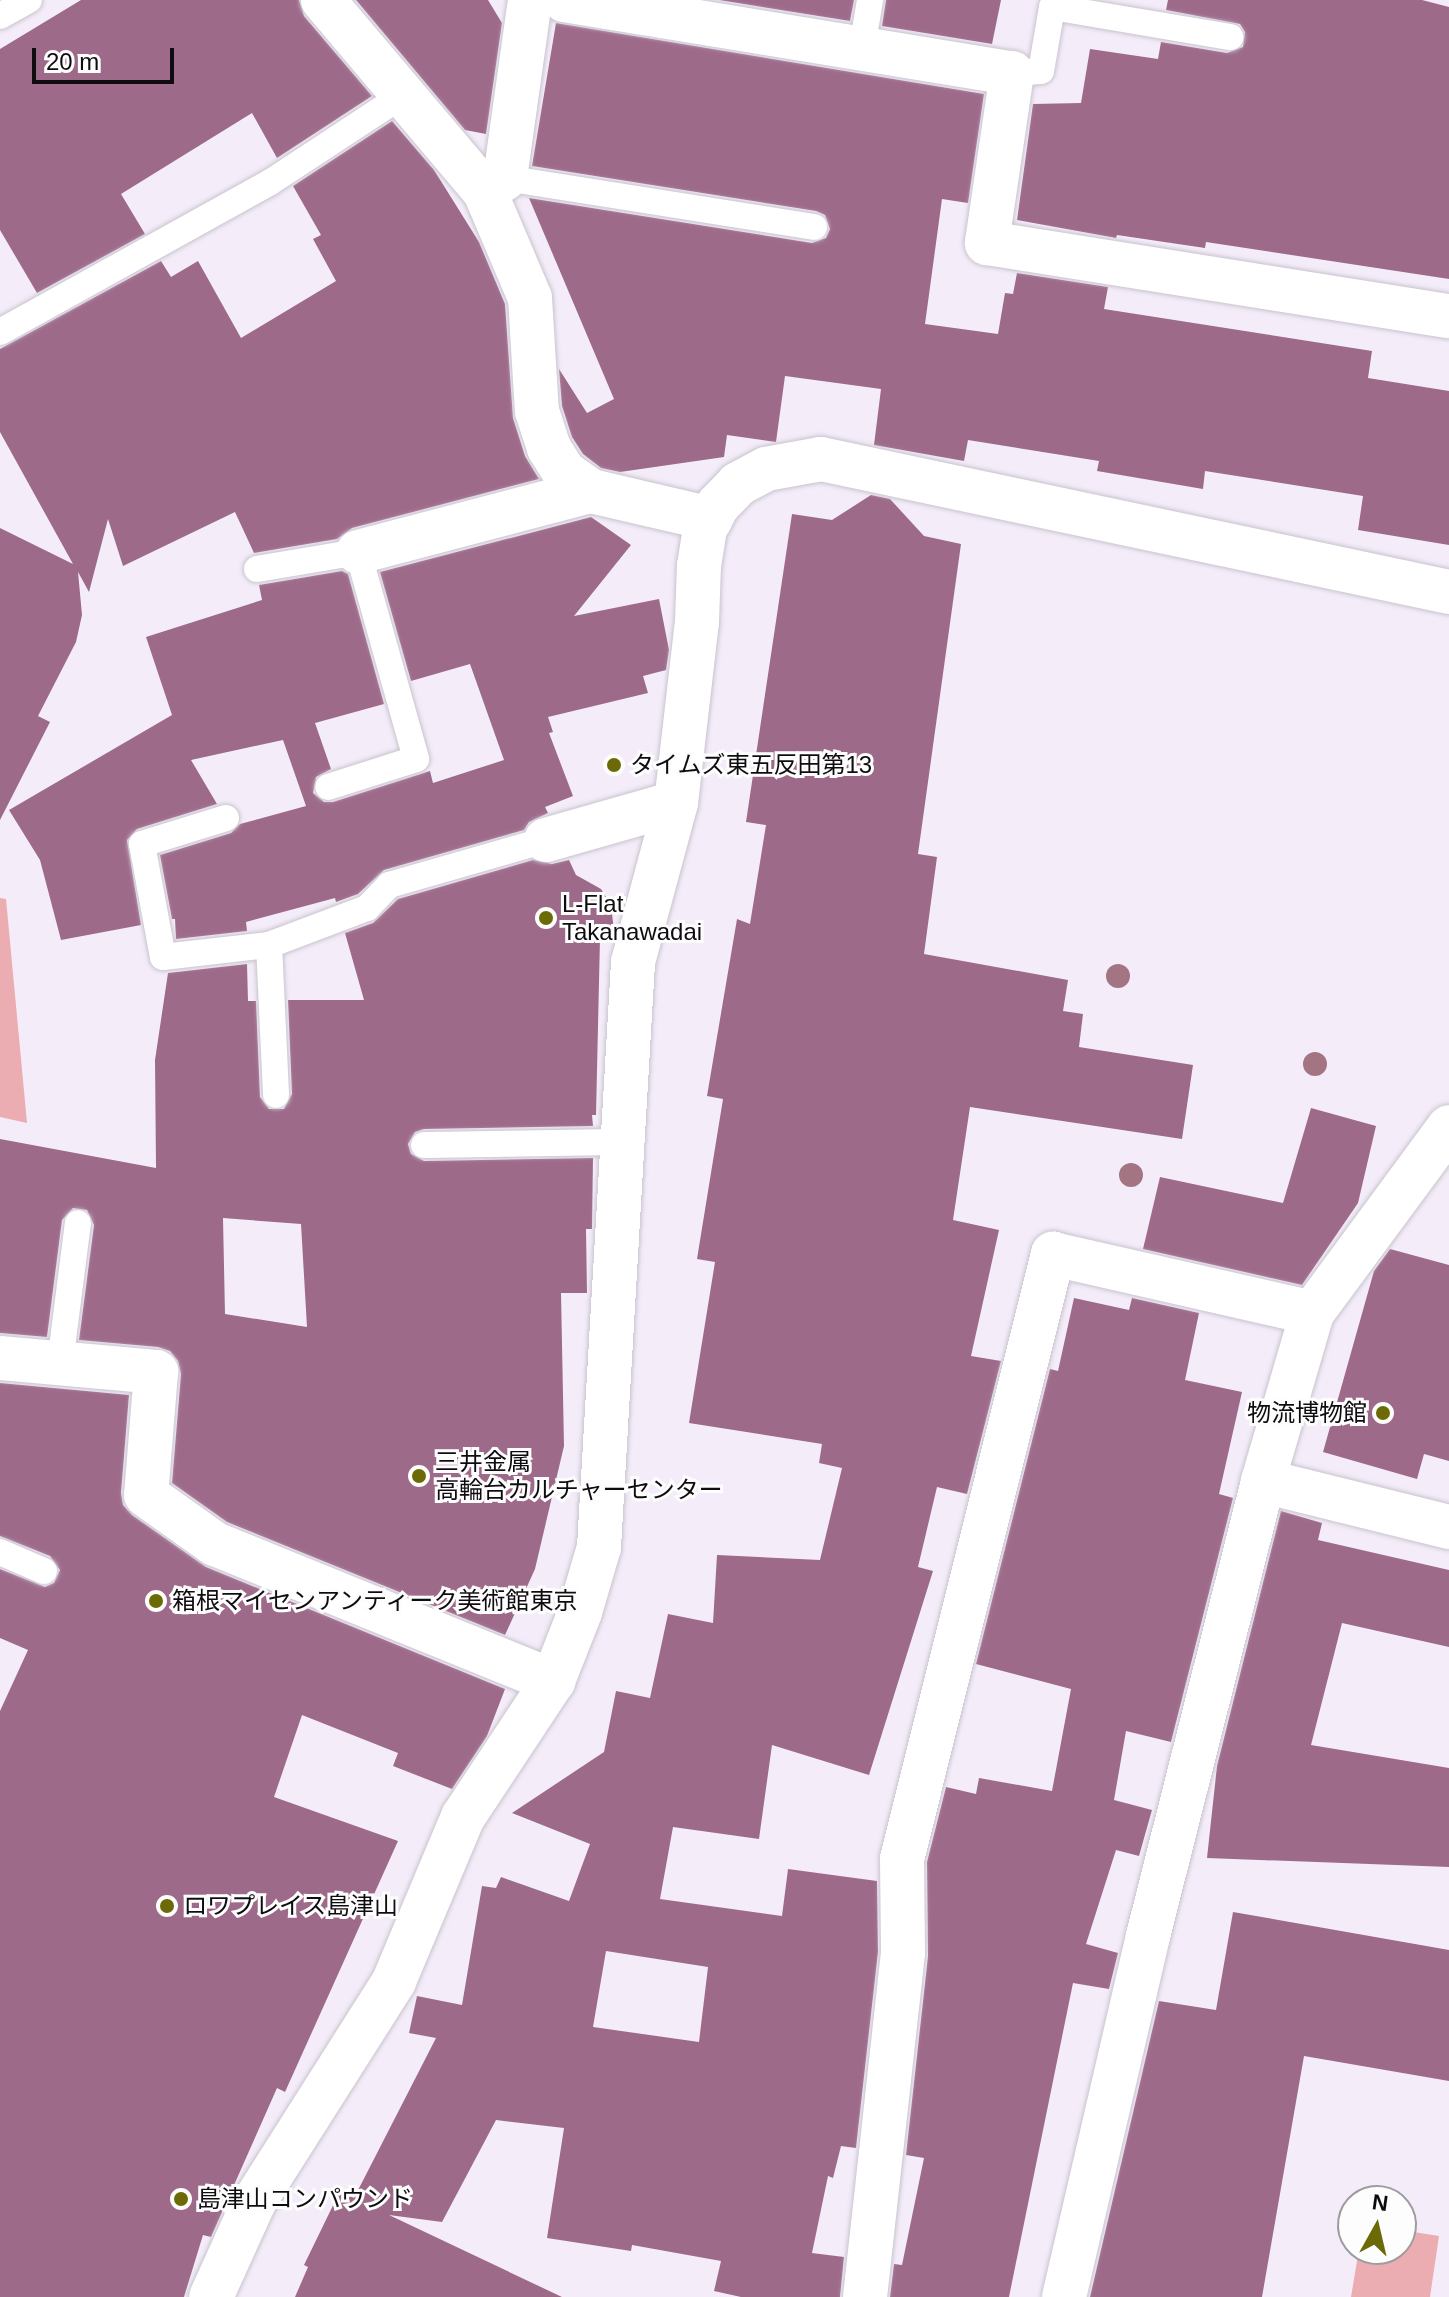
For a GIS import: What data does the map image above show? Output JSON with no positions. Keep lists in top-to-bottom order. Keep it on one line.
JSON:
{"places":["タイムズ東五反田第13","L-Flat Takanawadai","物流博物館","三井金属 高輪台カルチャーセンター","箱根マイセンアンティーク美術館東京","ロワプレイス島津山","島津山コンパウンド"],"scale_bar":"20 m","north":"top"}
